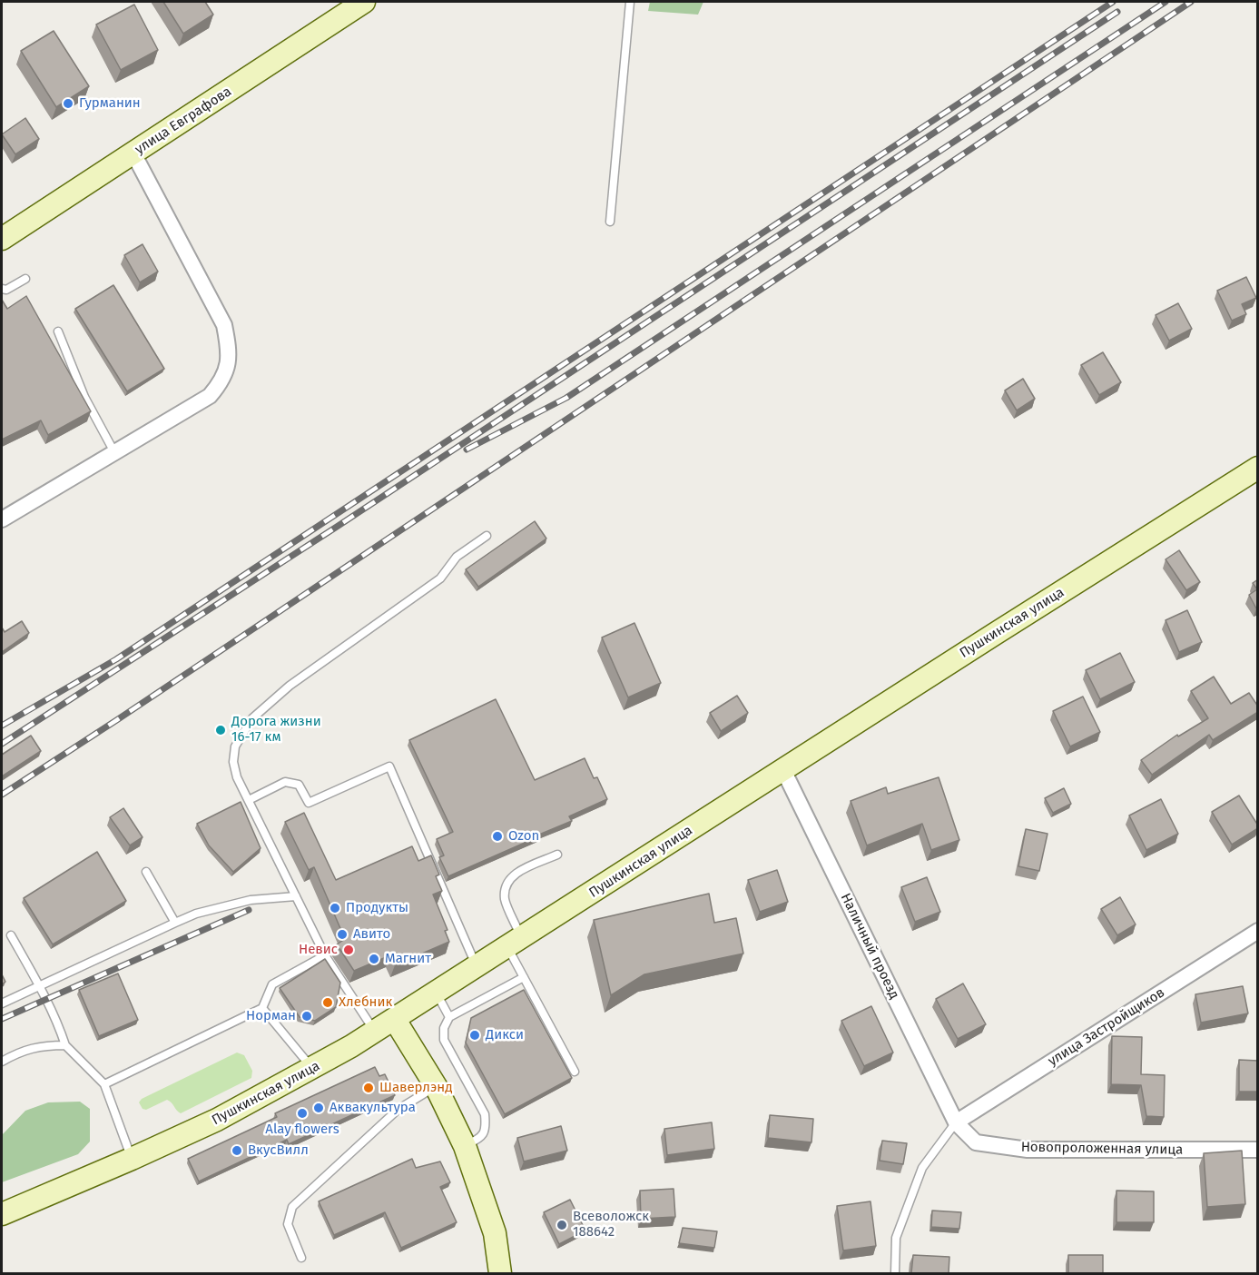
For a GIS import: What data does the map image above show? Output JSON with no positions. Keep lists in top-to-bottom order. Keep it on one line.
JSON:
{"streets":{"street":["улица Евграфова","Пушкинская улица","Наличный проезд","улица Застройщиков","Новопроложенная улица"]},"crossings":[["Пушкинская улица","Наличный проезд"],["Наличный проезд","улица Застройщиков"],["Наличный проезд","Новопроложенная улица"],["улица Застройщиков","Новопроложенная улица"]],"places":["Гурманин","Дорога жизни 16-17 км","Ozon","Продукты","Авито","Невис","Магнит","Хлебник","Норман","Дикси","Шаверлэнд","Аквакультура","Alay flowers","ВкусВилл","Всеволожск 188642"]}
